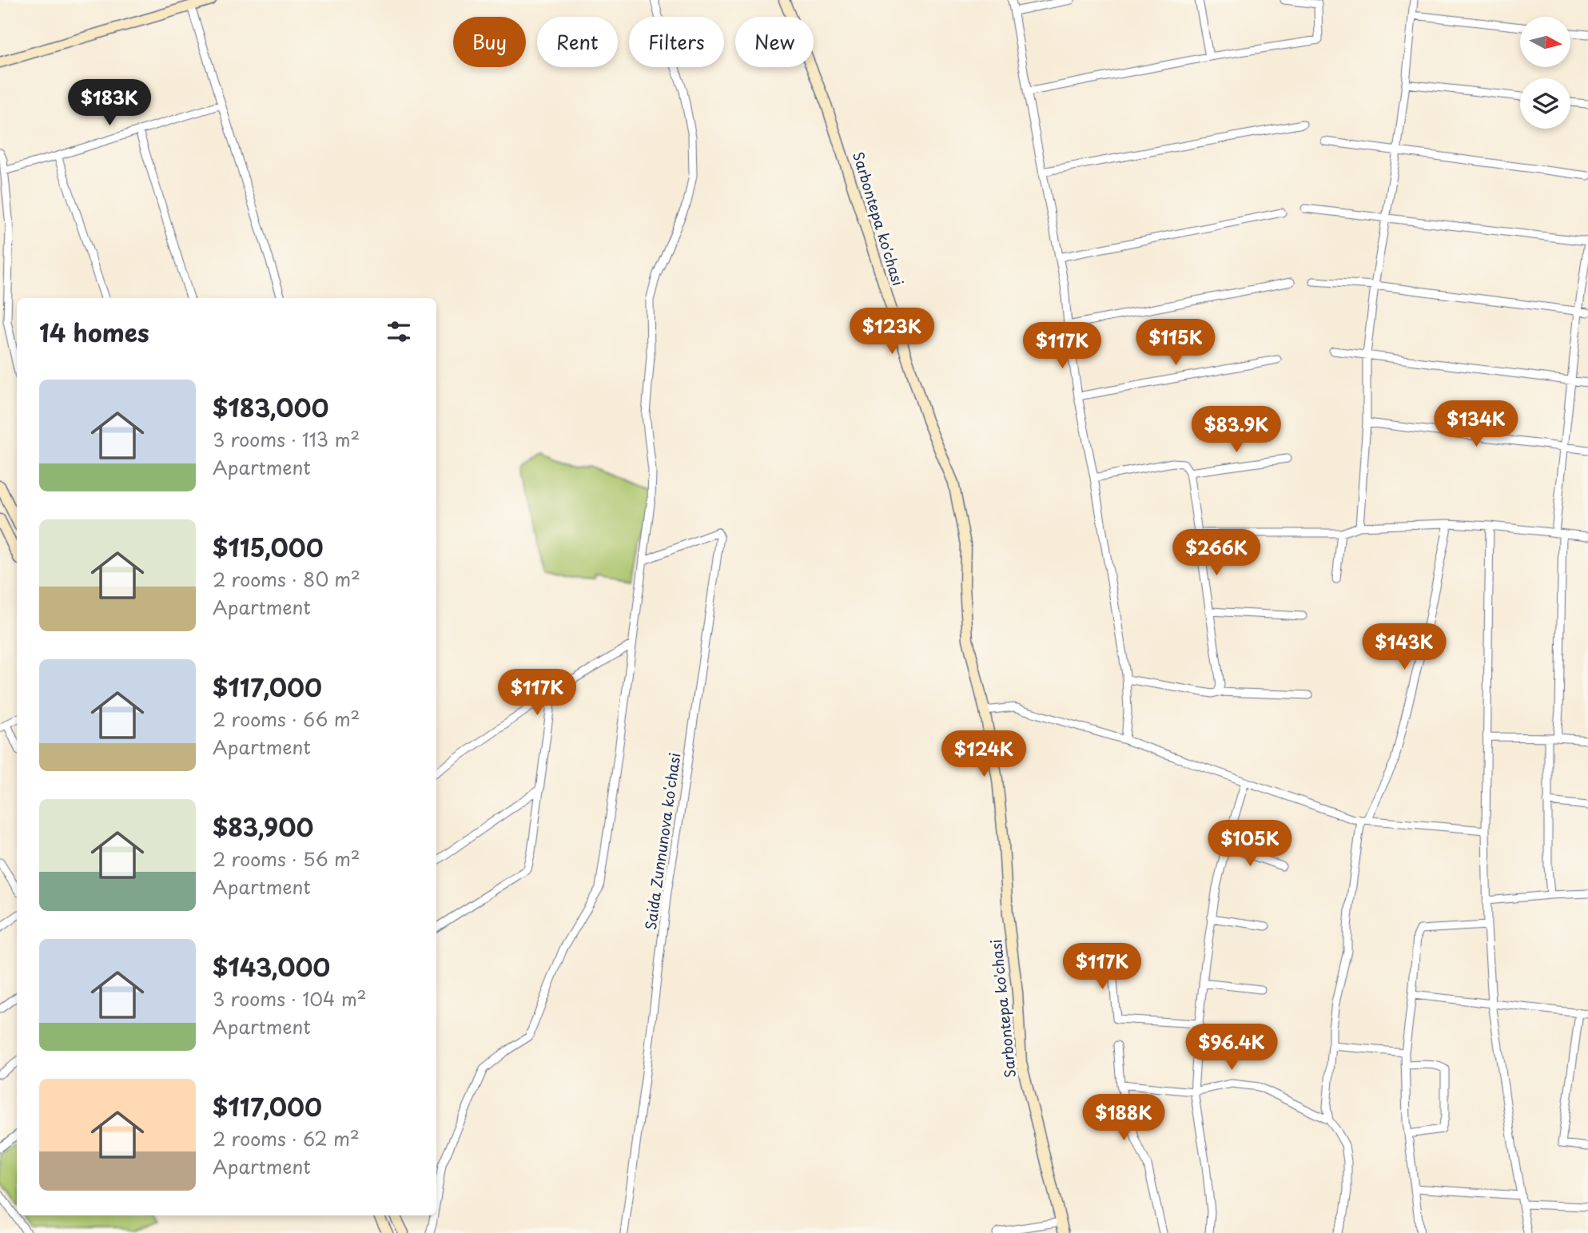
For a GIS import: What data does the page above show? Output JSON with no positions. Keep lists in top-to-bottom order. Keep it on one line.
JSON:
{"streets":{"street":["Sarbontepa ko'chasi","Saida Zunnunova koʻchasi"]},"north":"right","page":{"chip":["Buy","Rent","Filters","New"],"price":["$183K","$123K","$115K","$117K","$134K","$83.9K","$266K","$143K","$117K","$124K","$105K","$117K","$96.4K","$188K"],"heading":"14 homes","list":[{"name":"$183,000","note":"3 rooms · 113 m² · Apartment"},{"name":"$115,000","note":"2 rooms · 80 m² · Apartment"},{"name":"$117,000","note":"2 rooms · 66 m² · Apartment"},{"name":"$83,900","note":"2 rooms · 56 m² · Apartment"},{"name":"$143,000","note":"3 rooms · 104 m² · Apartment"},{"name":"$117,000","note":"2 rooms · 62 m² · Apartment"}]}}
